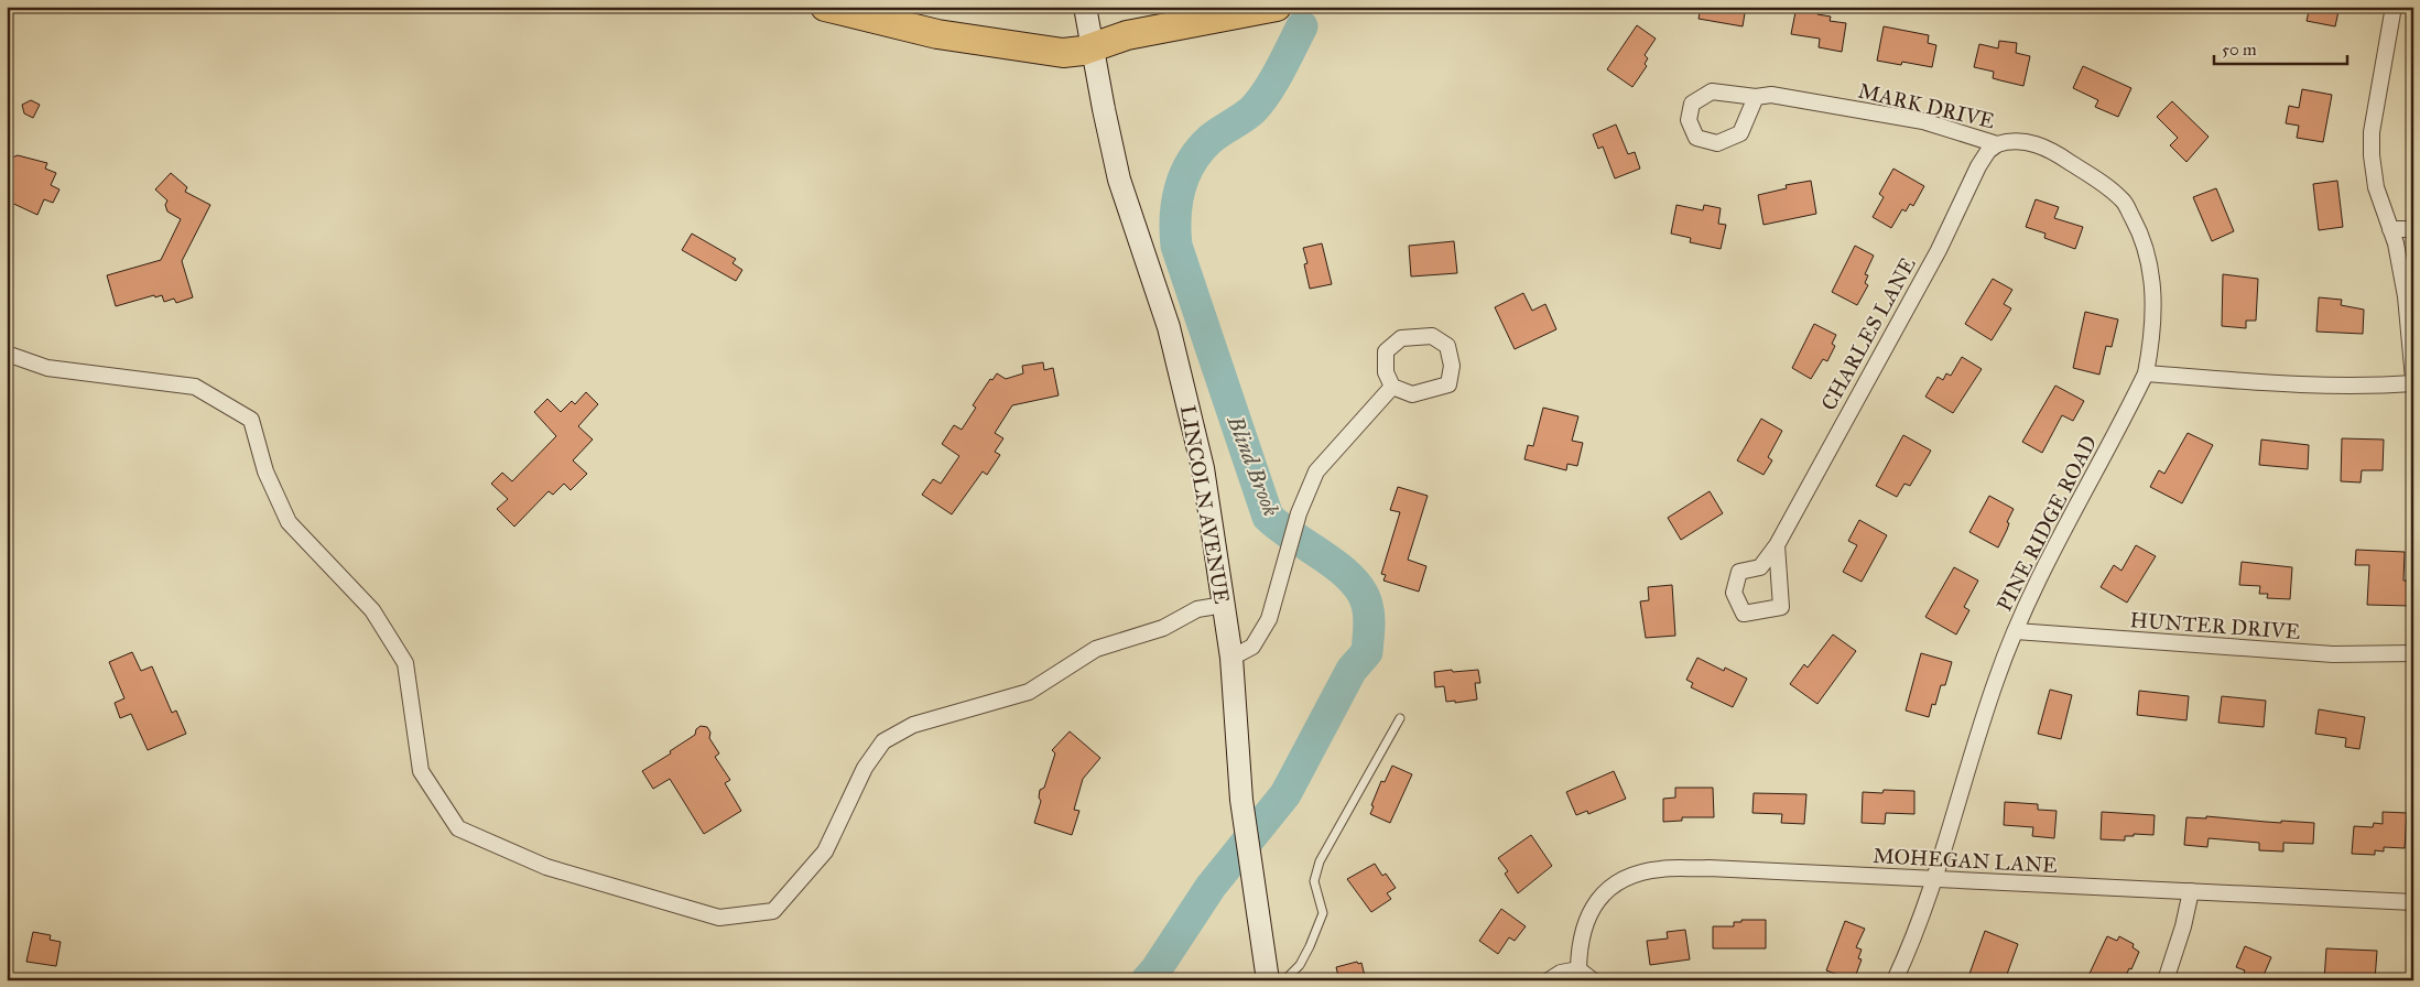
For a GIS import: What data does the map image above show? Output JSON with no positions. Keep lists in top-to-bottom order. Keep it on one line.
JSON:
{"streets":{"street":["MARK DRIVE","CHARLES LANE","LINCOLN AVENUE","PINE RIDGE ROAD","HUNTER DRIVE","MOHEGAN LANE"]},"crossings":[["MARK DRIVE","CHARLES LANE"],["MARK DRIVE","PINE RIDGE ROAD"],["PINE RIDGE ROAD","HUNTER DRIVE"],["PINE RIDGE ROAD","MOHEGAN LANE"]],"water":["Blind Brook"],"scale_bar":"50 m"}
